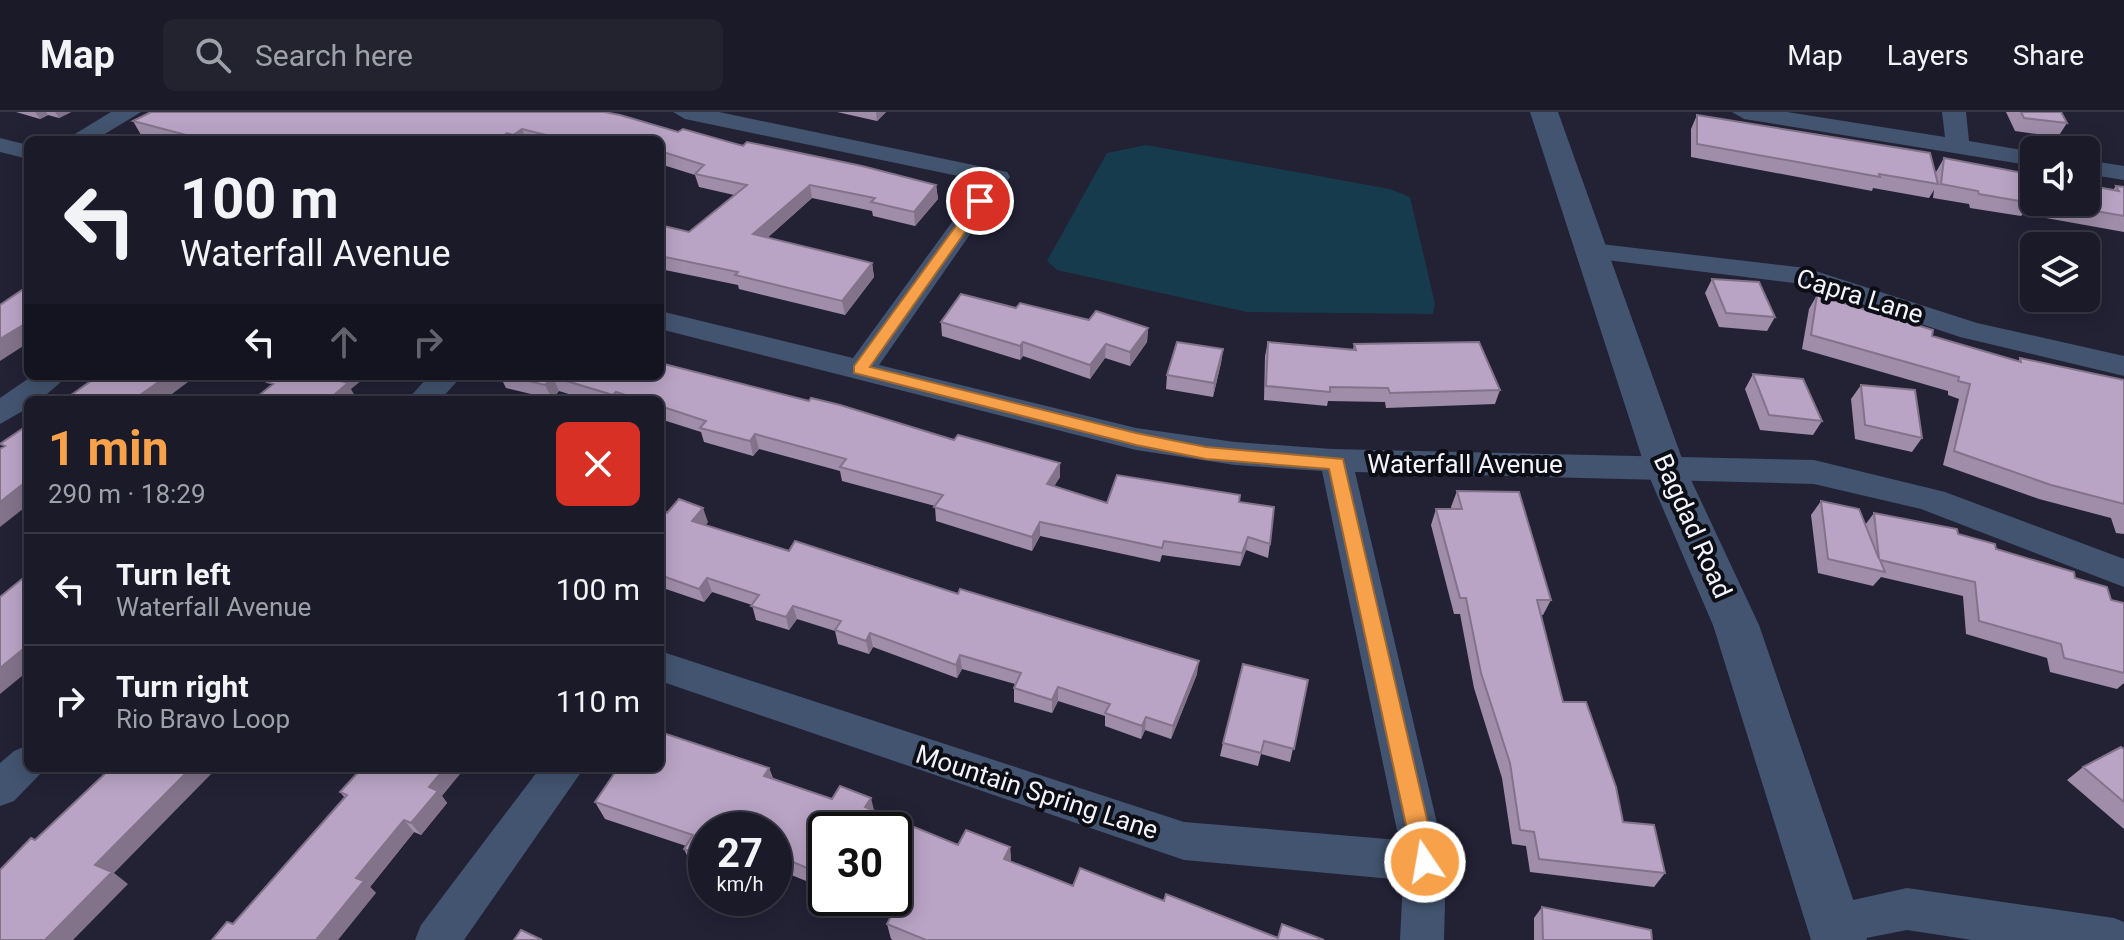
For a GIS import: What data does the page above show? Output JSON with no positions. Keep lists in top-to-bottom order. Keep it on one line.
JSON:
{"streets":{"street":["Capra Lane","Waterfall Avenue","Bagdad Road","Mountain Spring Lane"]},"crossings":[["Capra Lane","Bagdad Road"],["Waterfall Avenue","Bagdad Road"]],"page":{"header":"Map","search":"Search here","nav":["Map","Layers","Share"],"turn":["100 m","Waterfall Avenue"],"heading":["1 min","290 m · 18:29"],"list":[{"name":"Turn left","note":"Waterfall Avenue","value":"100 m"},{"name":"Turn right","note":"Rio Bravo Loop","value":"110 m"}],"speed":"27 km/h","limit":"30"}}
